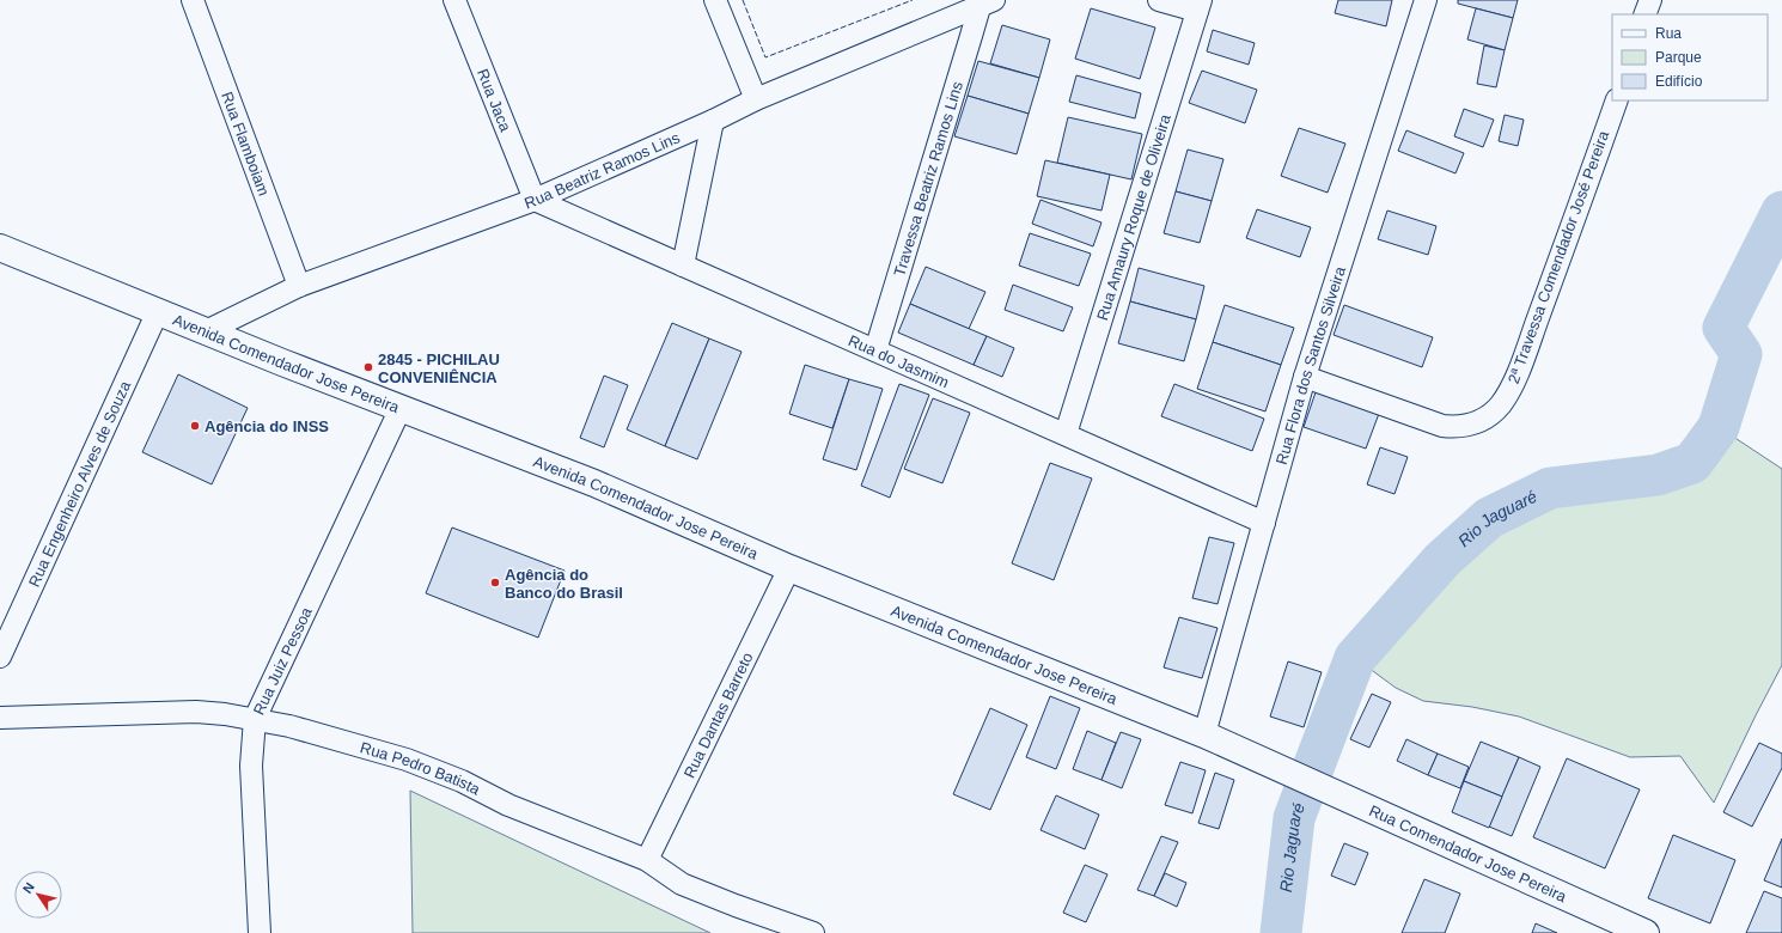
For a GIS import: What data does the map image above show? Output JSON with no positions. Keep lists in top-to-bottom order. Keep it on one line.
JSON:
{"streets":{"street":["Rua Jaca","Rua Flamboiam","Rua Beatriz Ramos Lins","Travessa Beatriz Ramos Lins","Rua Amaury Roque de Oliveira","2ª Travessa Comendador José Pereira","Rua do Jasmim","Avenida Comendador Jose Pereira","Rua Flora dos Santos Silveira","Rua Engenheiro Alves de Souza","Rua Juiz Pessoa","Rua Dantas Barreto","Rua Pedro Batista","Rua Comendador Jose Pereira"]},"crossings":[["Rua Jaca","Rua Beatriz Ramos Lins"],["Rua Jaca","Rua do Jasmim"],["Rua Flamboiam","Rua Beatriz Ramos Lins"],["Rua Beatriz Ramos Lins","Travessa Beatriz Ramos Lins"],["Rua Beatriz Ramos Lins","Rua do Jasmim"],["Rua Beatriz Ramos Lins","Avenida Comendador Jose Pereira"],["Travessa Beatriz Ramos Lins","Rua do Jasmim"],["Rua Amaury Roque de Oliveira","Rua do Jasmim"],["2ª Travessa Comendador José Pereira","Rua Flora dos Santos Silveira"],["Rua do Jasmim","Rua Flora dos Santos Silveira"],["Avenida Comendador Jose Pereira","Rua Flora dos Santos Silveira"],["Avenida Comendador Jose Pereira","Rua Engenheiro Alves de Souza"],["Avenida Comendador Jose Pereira","Rua Juiz Pessoa"],["Avenida Comendador Jose Pereira","Rua Dantas Barreto"],["Avenida Comendador Jose Pereira","Rua Comendador Jose Pereira"],["Rua Juiz Pessoa","Rua Pedro Batista"],["Rua Dantas Barreto","Rua Pedro Batista"]],"water":["Rio Jaguaré"],"places":["2845 - PICHILAU CONVENIÊNCIA","Agência do INSS","Agência do Banco do Brasil"],"legend":["Rua","Parque","Edifício"],"north":"top left"}
